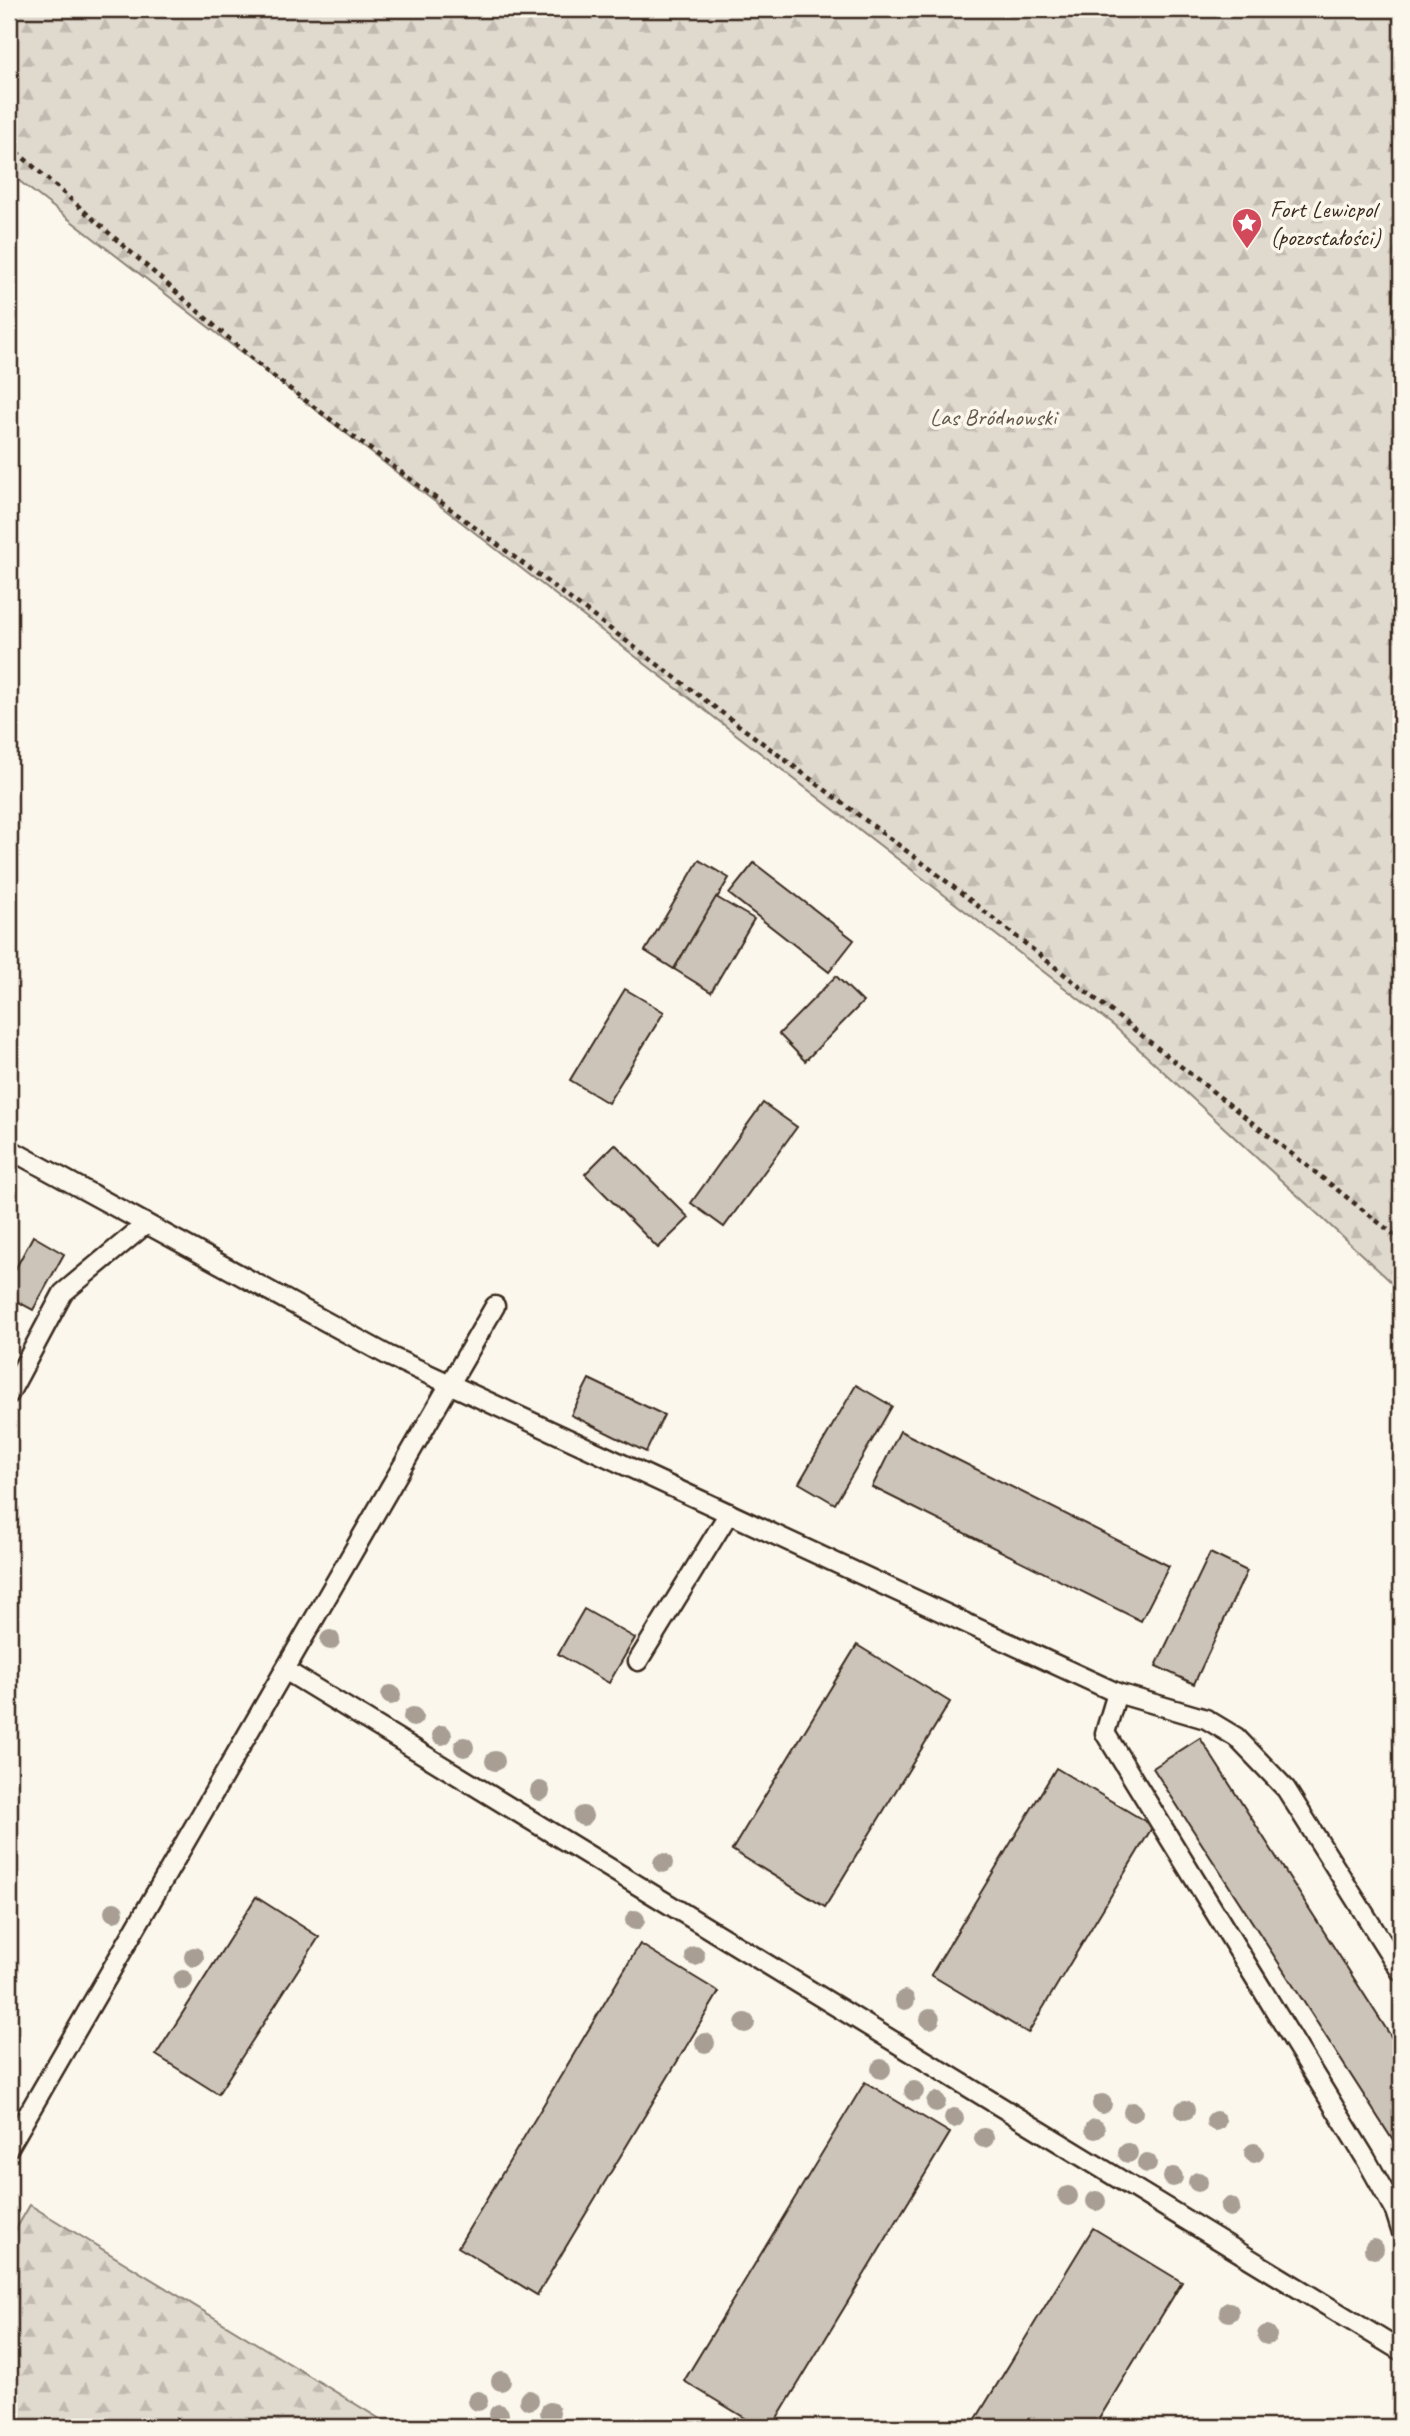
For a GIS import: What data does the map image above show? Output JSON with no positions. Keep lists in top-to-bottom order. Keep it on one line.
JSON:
{"parks":["Las Bródnowski"],"places":{"place":["Fort Lewicpol (pozostałości)"]}}
